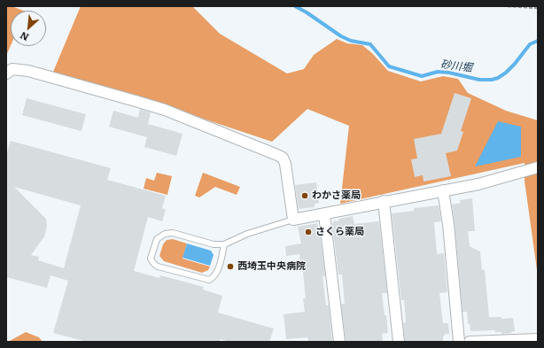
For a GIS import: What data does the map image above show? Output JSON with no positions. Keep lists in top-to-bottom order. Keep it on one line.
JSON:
{"water":["砂川堀"],"places":["わかさ薬局","さくら薬局","西埼玉中央病院"],"north":"bottom left"}
